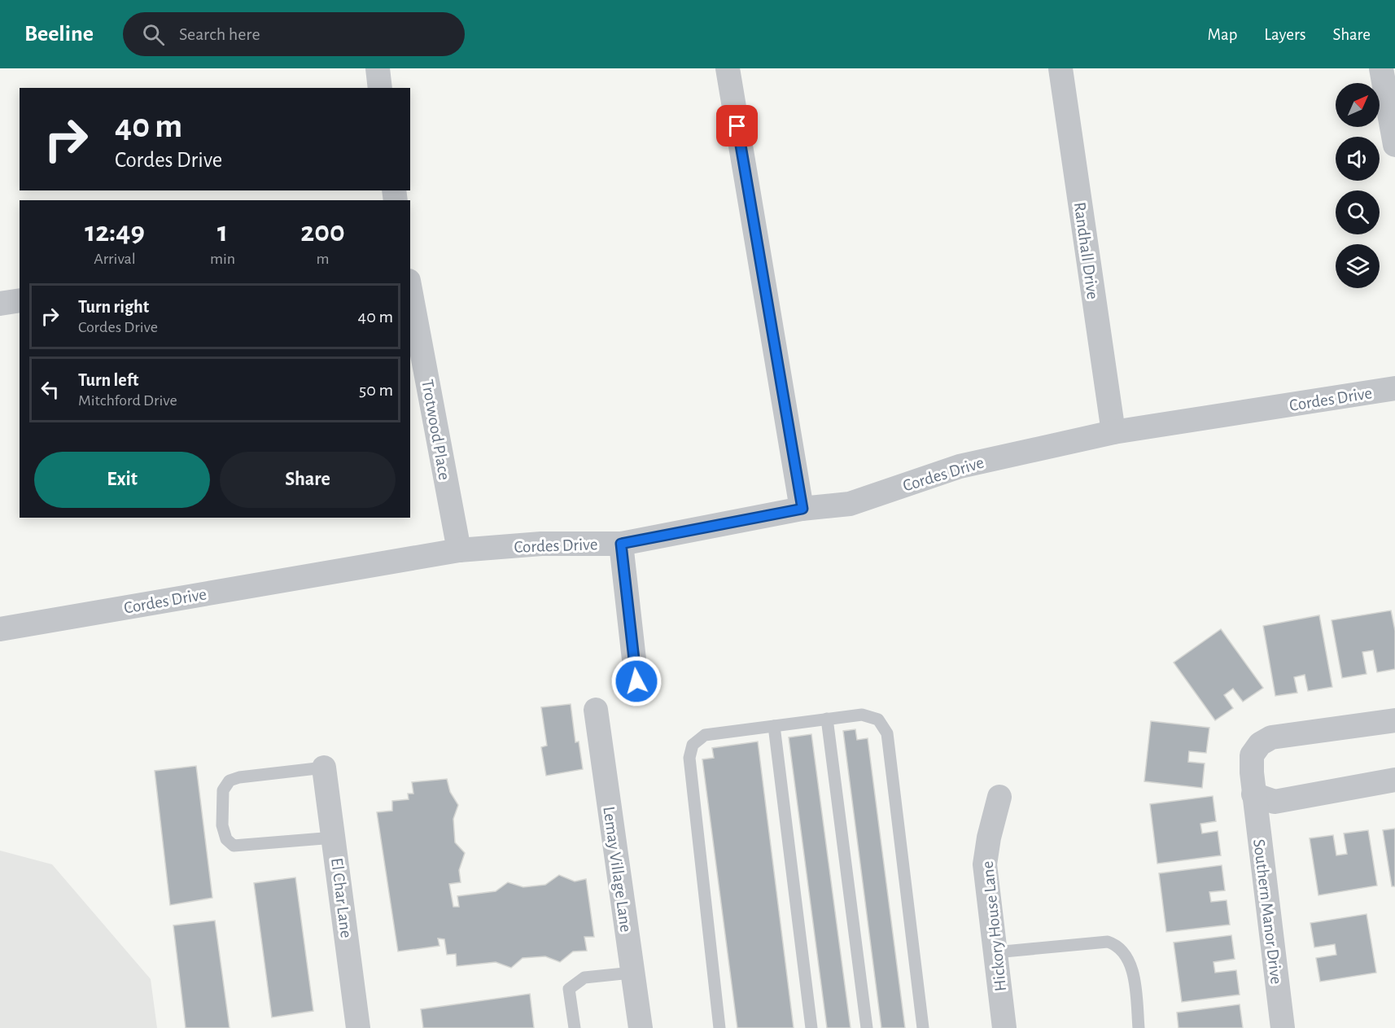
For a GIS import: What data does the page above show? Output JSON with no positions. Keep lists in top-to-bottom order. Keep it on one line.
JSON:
{"streets":{"street":["Randhall Drive","Cordes Drive","Trotwood Place","Lemay Village Lane","El Char Lane","Southern Manor Drive","Hickory House Lane"]},"crossings":[["Randhall Drive","Cordes Drive"],["Cordes Drive","Trotwood Place"]],"north":"top right","page":{"header":"Beeline","search":"Search here","nav":["Map","Layers","Share"],"turn":["40 m","Cordes Drive"],"eta":["12:49","Arrival","1","min","200","m"],"list":[{"name":"Turn right","note":"Cordes Drive","value":"40 m"},{"name":"Turn left","note":"Mitchford Drive","value":"50 m"}],"buttons":["Exit","Share"]}}
